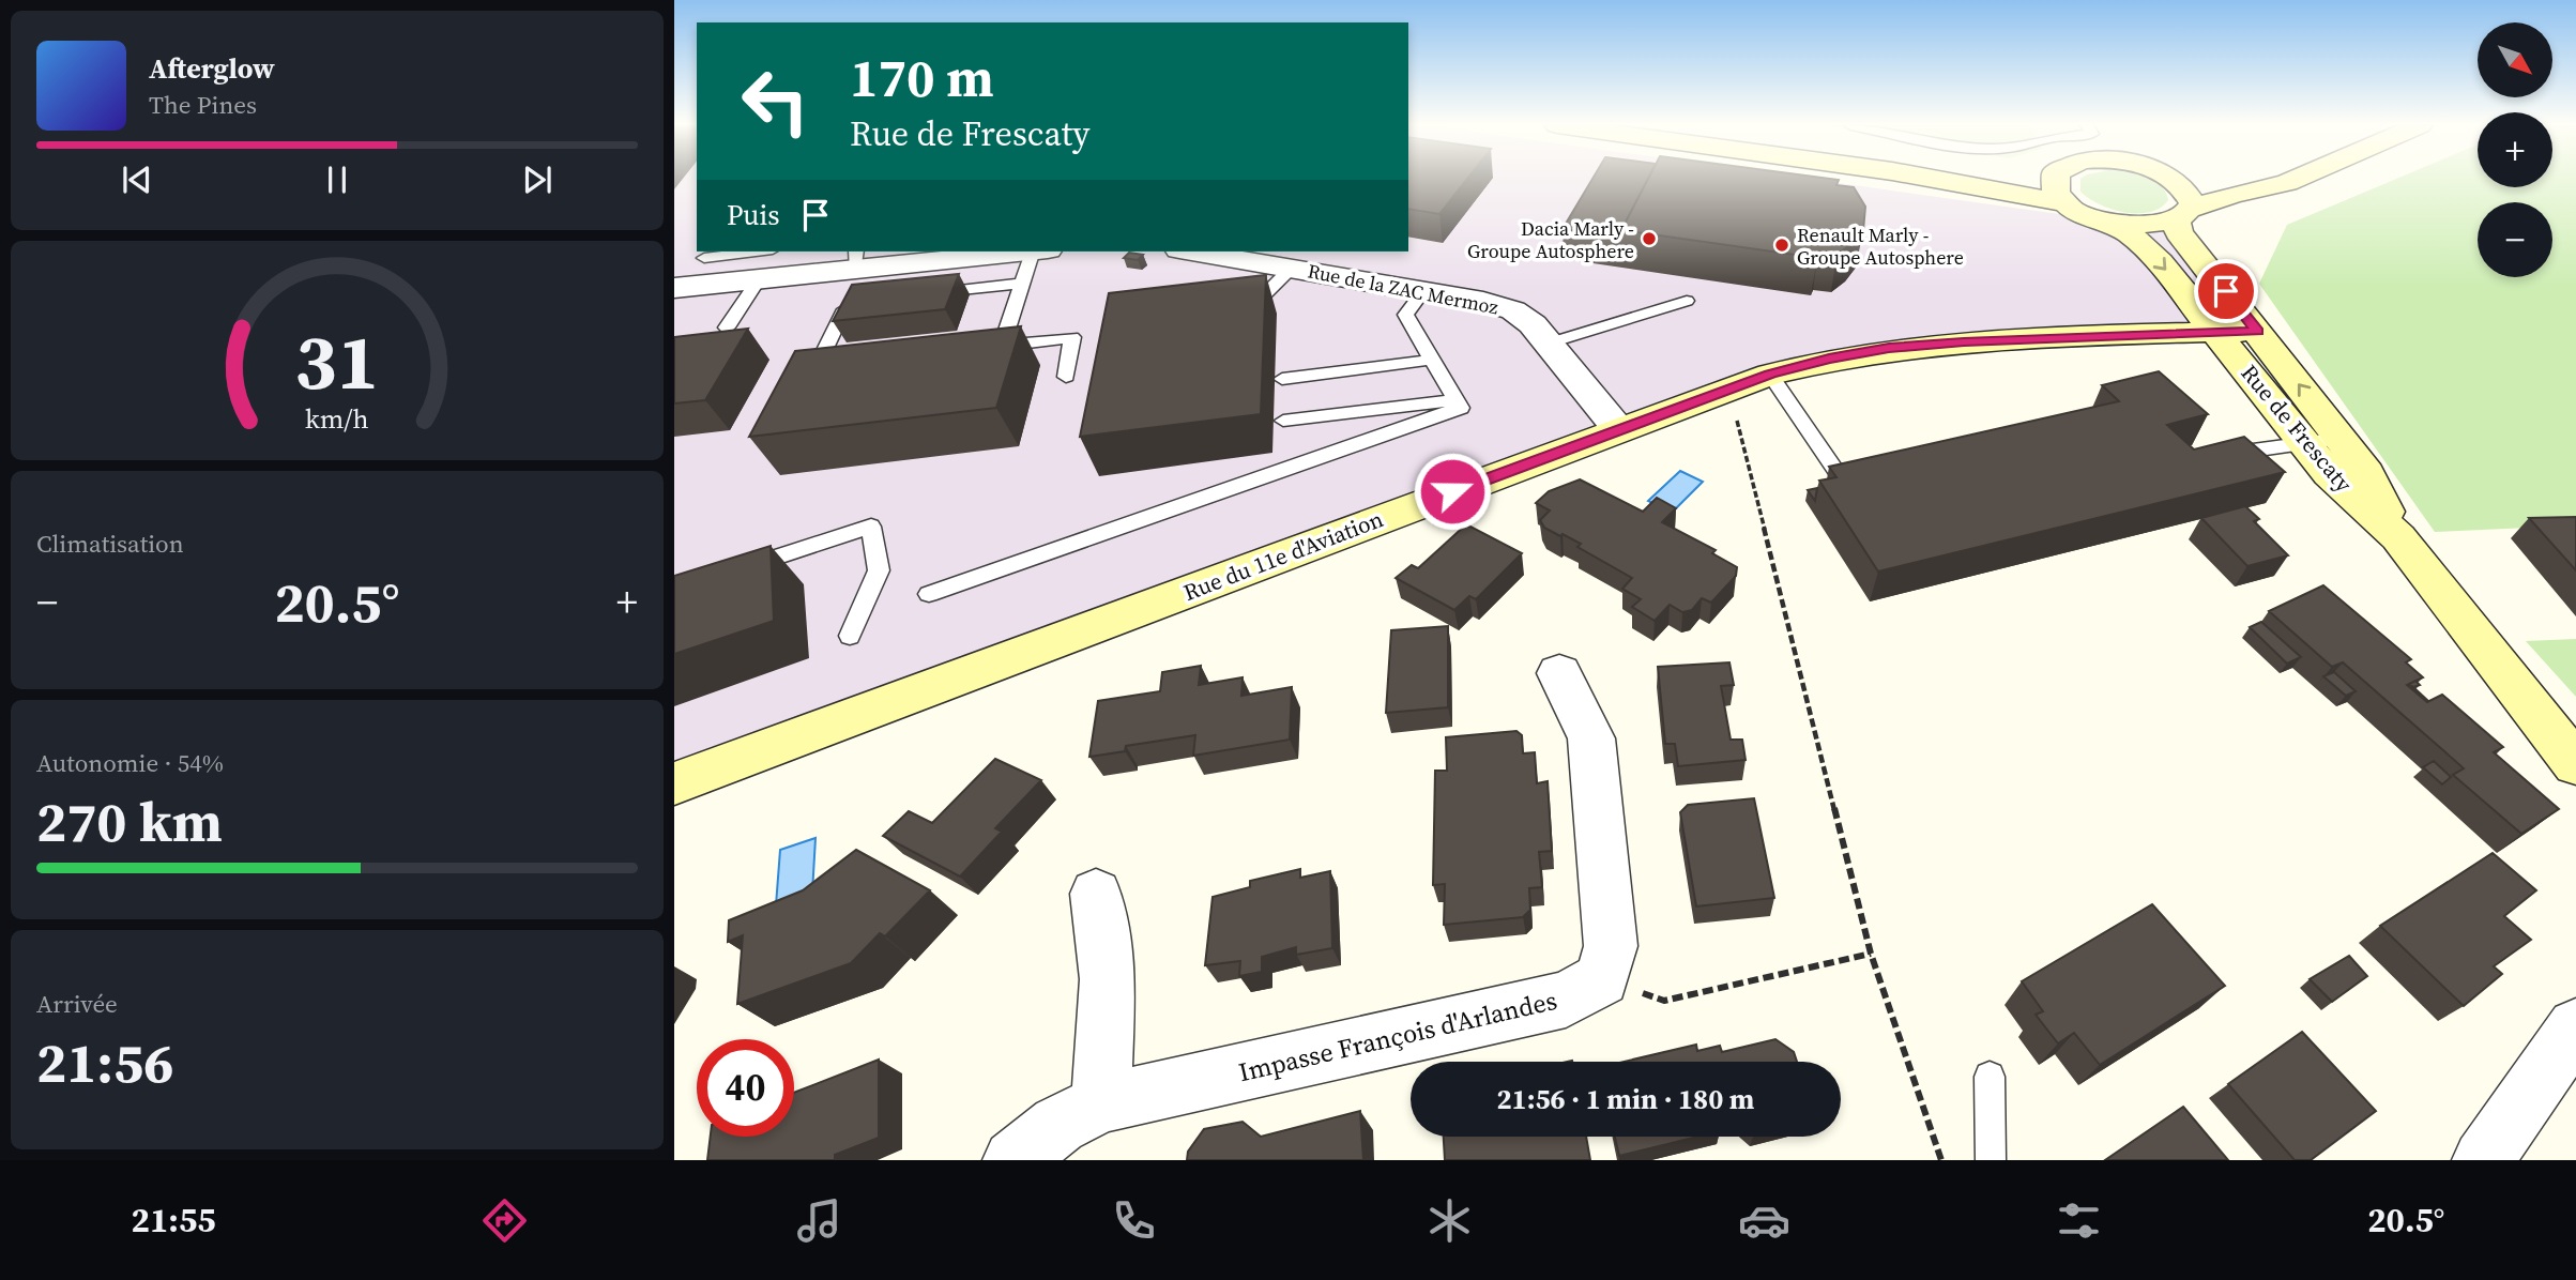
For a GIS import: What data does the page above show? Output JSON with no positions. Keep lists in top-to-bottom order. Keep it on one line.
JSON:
{"streets":{"street":["Rue de la ZAC Mermoz","Rue de Frescaty","Rue du 11e d'Aviation","Impasse François d'Arlandes"]},"crossings":[["Rue de la ZAC Mermoz","Rue du 11e d'Aviation"],["Rue de Frescaty","Rue du 11e d'Aviation"]],"places":["Dacia Marly - Groupe Autosphere","Renault Marly - Groupe Autosphere"],"north":"bottom right","page":{"map_buttons":["+","−"],"turn":["170 m","Rue de Frescaty"],"song":["Afterglow","The Pines"],"then":"Puis","tile":["Climatisation",["Autonomie · 54%","270 km"],["Arrivée","21:56"]],"heat":["−","20.5°","+"],"limit":"40","trip":"21:56 · 1 min · 180 m","tabs":["21:55","20.5°"],"gauge":["31","km/h"]}}
